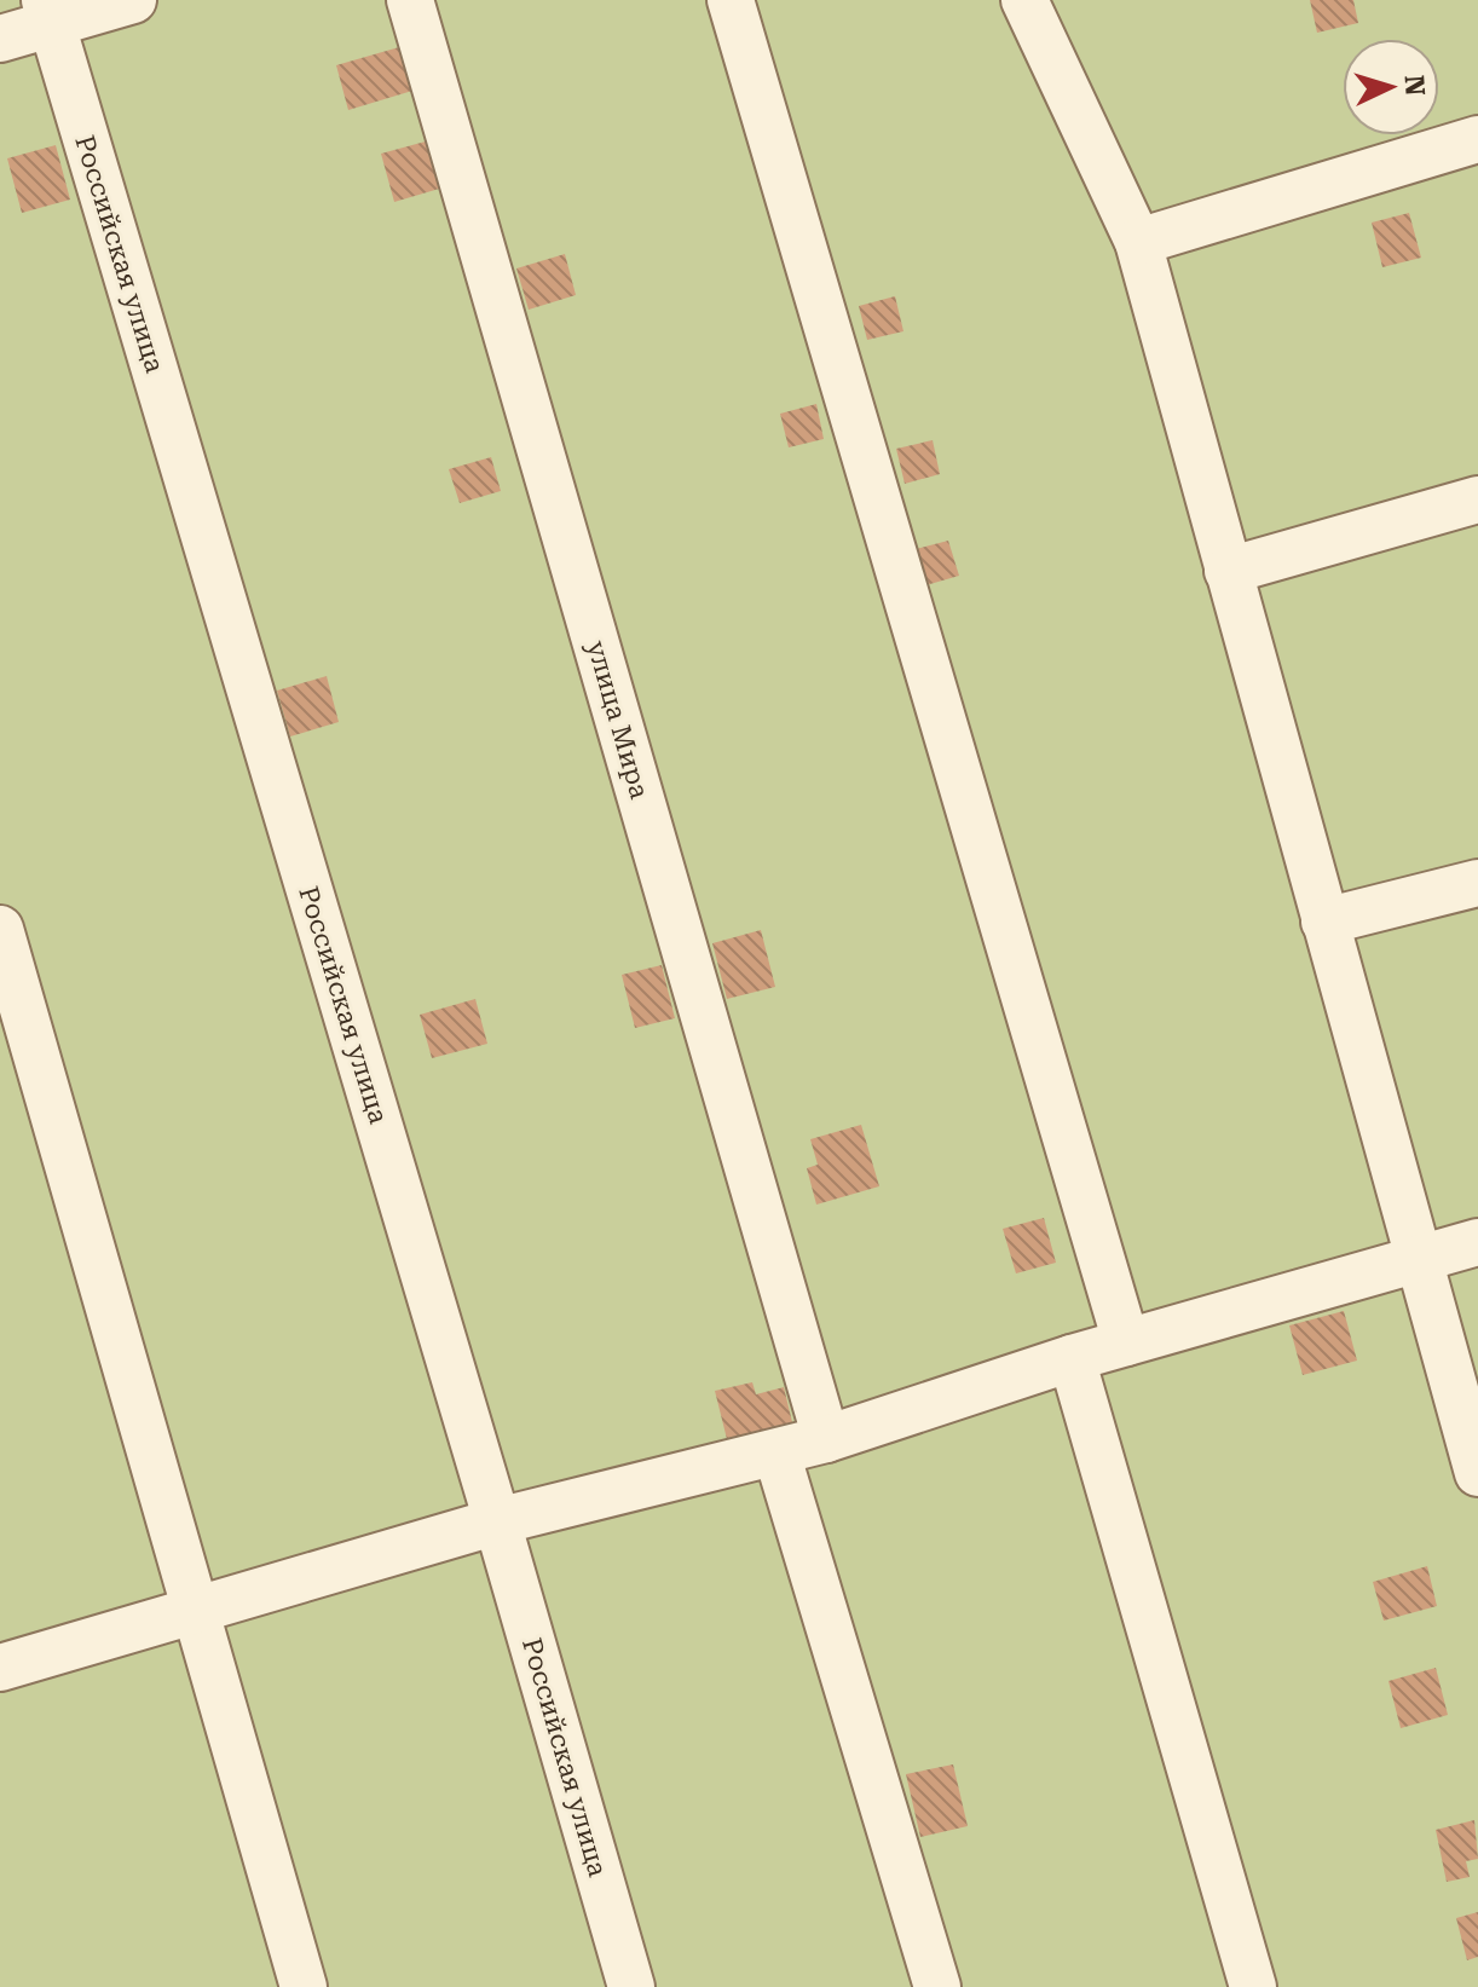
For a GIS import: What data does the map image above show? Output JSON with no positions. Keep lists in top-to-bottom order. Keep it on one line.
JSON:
{"streets":{"street":["Российская улица","улица Мира"]},"north":"right"}
